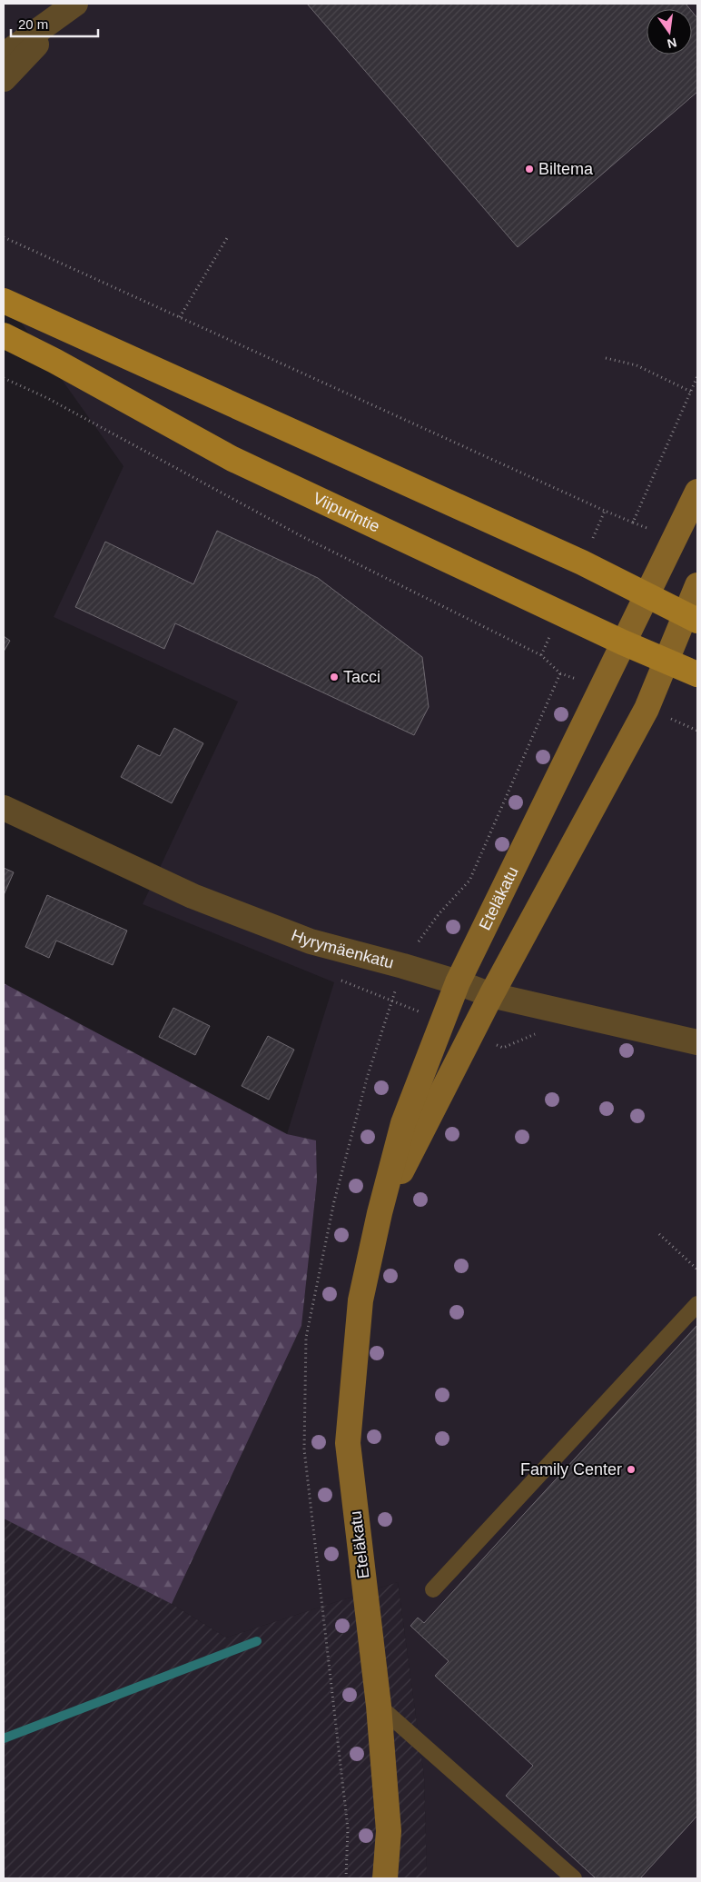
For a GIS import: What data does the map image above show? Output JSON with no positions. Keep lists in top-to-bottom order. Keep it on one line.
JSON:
{"streets":{"main road":["Viipurintie","Eteläkatu"],"street":["Hyrymäenkatu"]},"crossings":[["Viipurintie","Eteläkatu"],["Eteläkatu","Hyrymäenkatu"]],"places":["Biltema","Tacci","Family Center"],"scale_bar":"20 m","north":"bottom"}
